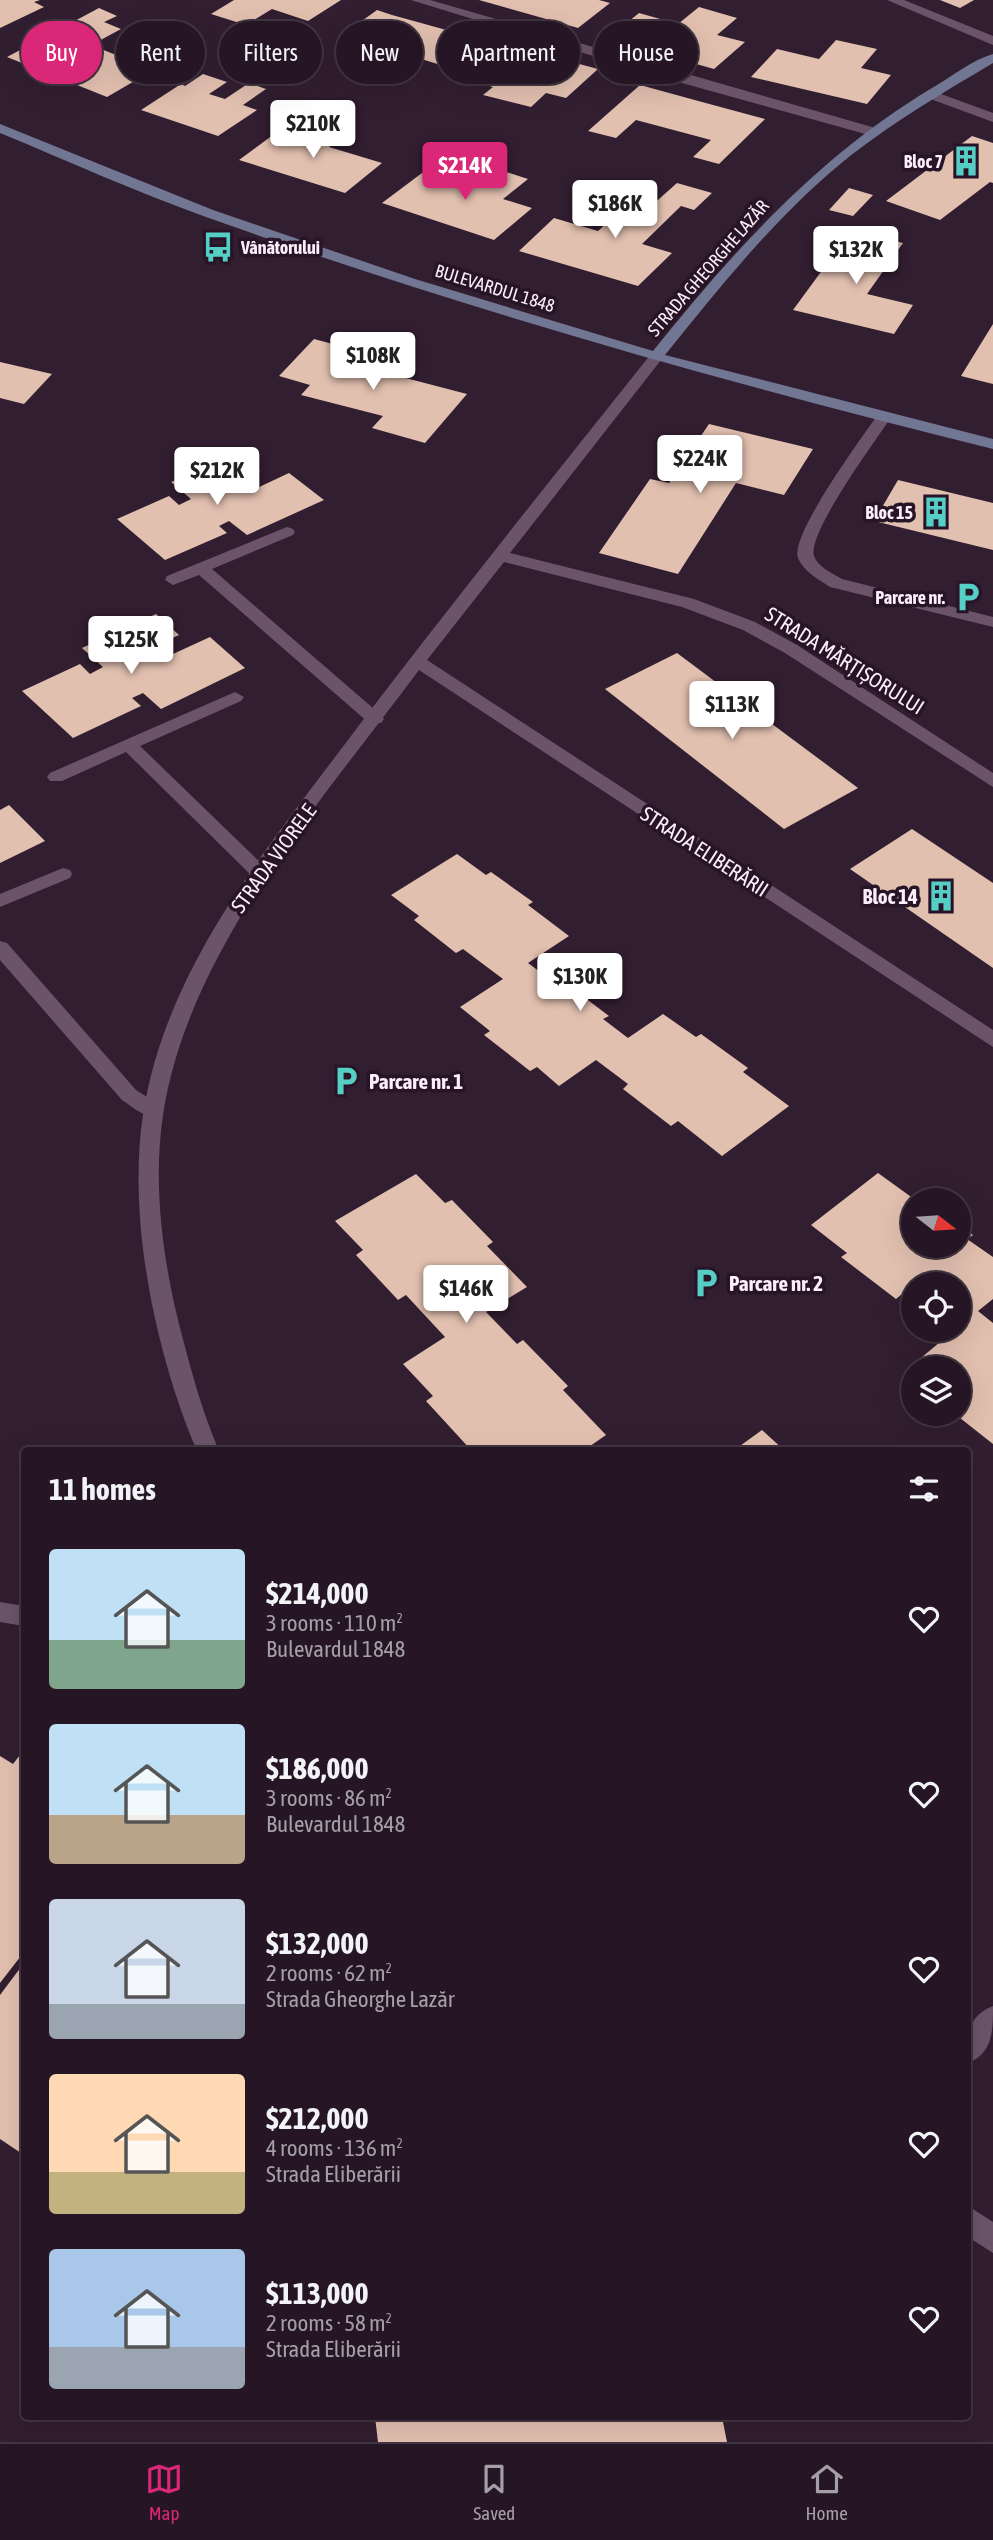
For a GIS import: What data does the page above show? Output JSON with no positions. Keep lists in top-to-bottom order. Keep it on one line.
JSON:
{"streets":{"street":["STRADA GHEORGHE LAZĂR","BULEVARDUL 1848","STRADA MĂRȚIȘORULUI","STRADA ELIBERĂRII","STRADA VIORELE"]},"crossings":[["STRADA GHEORGHE LAZĂR","BULEVARDUL 1848"],["STRADA GHEORGHE LAZĂR","STRADA VIORELE"],["BULEVARDUL 1848","STRADA VIORELE"],["STRADA MĂRȚIȘORULUI","STRADA VIORELE"],["STRADA ELIBERĂRII","STRADA VIORELE"]],"places":{"building":["Bloc 7","Bloc 15","Bloc 14"],"bus stop":["Vânătorului"],"parking":["Parcare nr.","Parcare nr. 1","Parcare nr. 2"]},"north":"right","page":{"chip":["Buy","Rent","Filters","New","Apartment","House"],"price":["$210K","$214K","$186K","$132K","$108K","$224K","$212K","$125K","$113K","$130K","$146K"],"heading":"11 homes","list":[{"name":"$214,000","note":"3 rooms · 110 m² · Bulevardul 1848"},{"name":"$186,000","note":"3 rooms · 86 m² · Bulevardul 1848"},{"name":"$132,000","note":"2 rooms · 62 m² · Strada Gheorghe Lazăr"},{"name":"$212,000","note":"4 rooms · 136 m² · Strada Eliberării"},{"name":"$113,000","note":"2 rooms · 58 m² · Strada Eliberării"}],"tabs":["Map","Saved","Home"]}}
